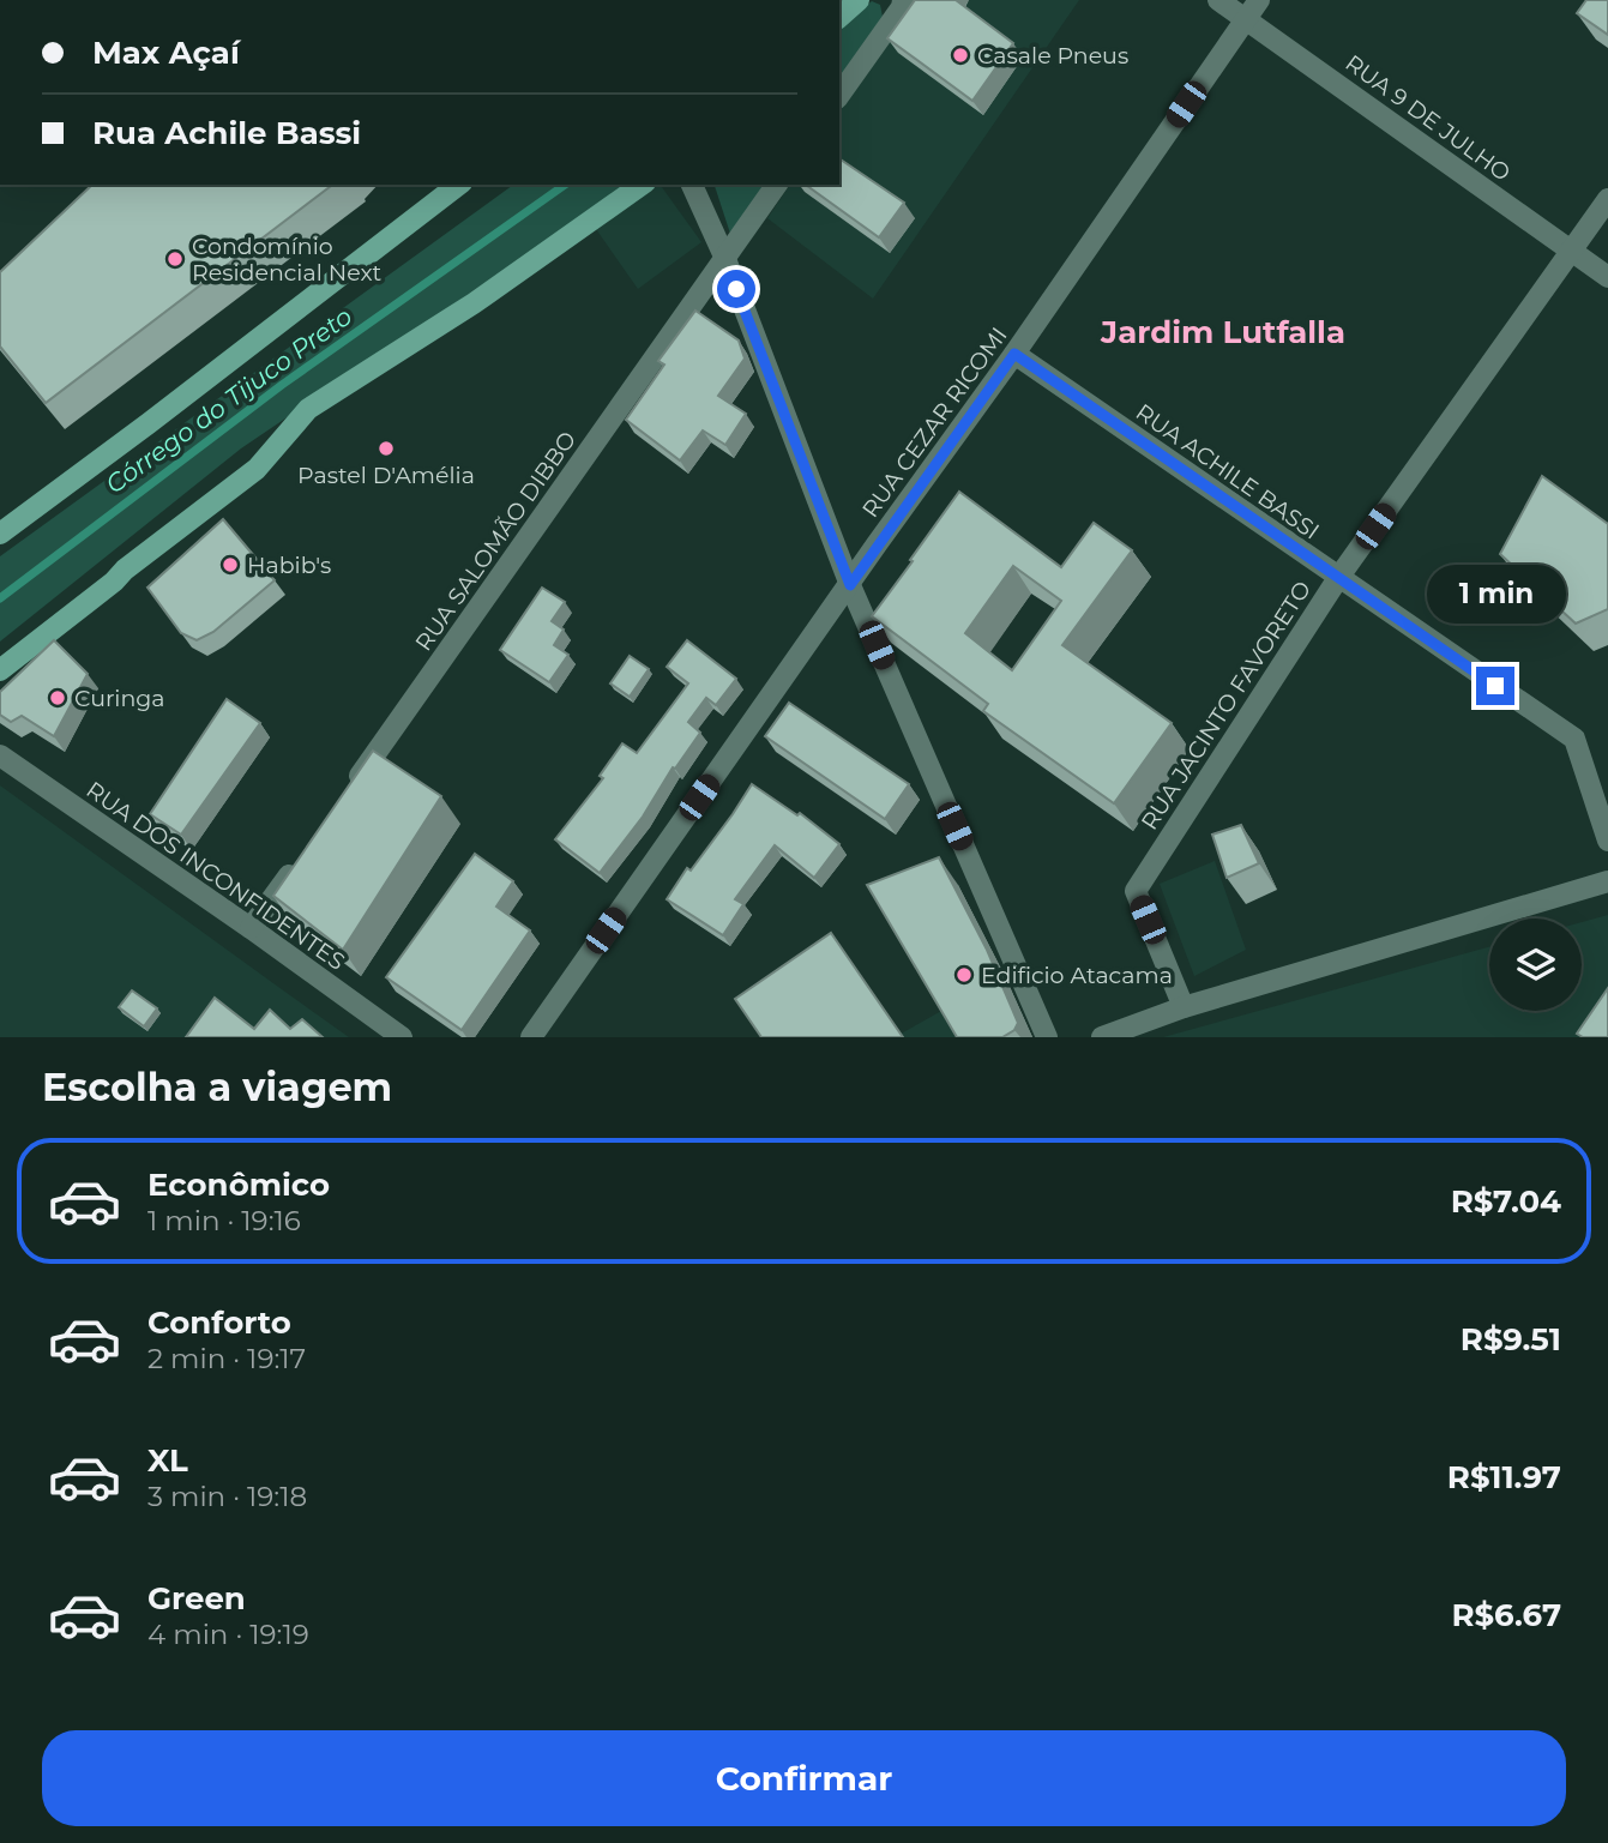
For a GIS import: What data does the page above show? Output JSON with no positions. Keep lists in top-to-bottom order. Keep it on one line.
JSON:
{"streets":{"street":["RUA 9 DE JULHO","RUA CEZAR RICOMI","RUA ACHILE BASSI","RUA SALOMÃO DIBBO","RUA JACINTO FAVORETO","RUA DOS INCONFIDENTES"]},"crossings":[["RUA 9 DE JULHO","RUA CEZAR RICOMI"],["RUA 9 DE JULHO","RUA JACINTO FAVORETO"],["RUA CEZAR RICOMI","RUA ACHILE BASSI"],["RUA ACHILE BASSI","RUA JACINTO FAVORETO"]],"districts":["Jardim Lutfalla"],"water":["Córrego do Tijuco Preto"],"places":["Casale Pneus","Condomínio Residencial Next","Pastel D'Amélia","Habib's","Curinga","Edificio Atacama"],"page":{"banner":["Max Açaí","Rua Achile Bassi"],"bubble":"1 min","heading":"Escolha a viagem","list":[{"name":"Econômico","note":"1 min · 19:16","value":"R$7.04"},{"name":"Conforto","note":"2 min · 19:17","value":"R$9.51"},{"name":"XL","note":"3 min · 19:18","value":"R$11.97"},{"name":"Green","note":"4 min · 19:19","value":"R$6.67"}],"buttons":"Confirmar"}}
